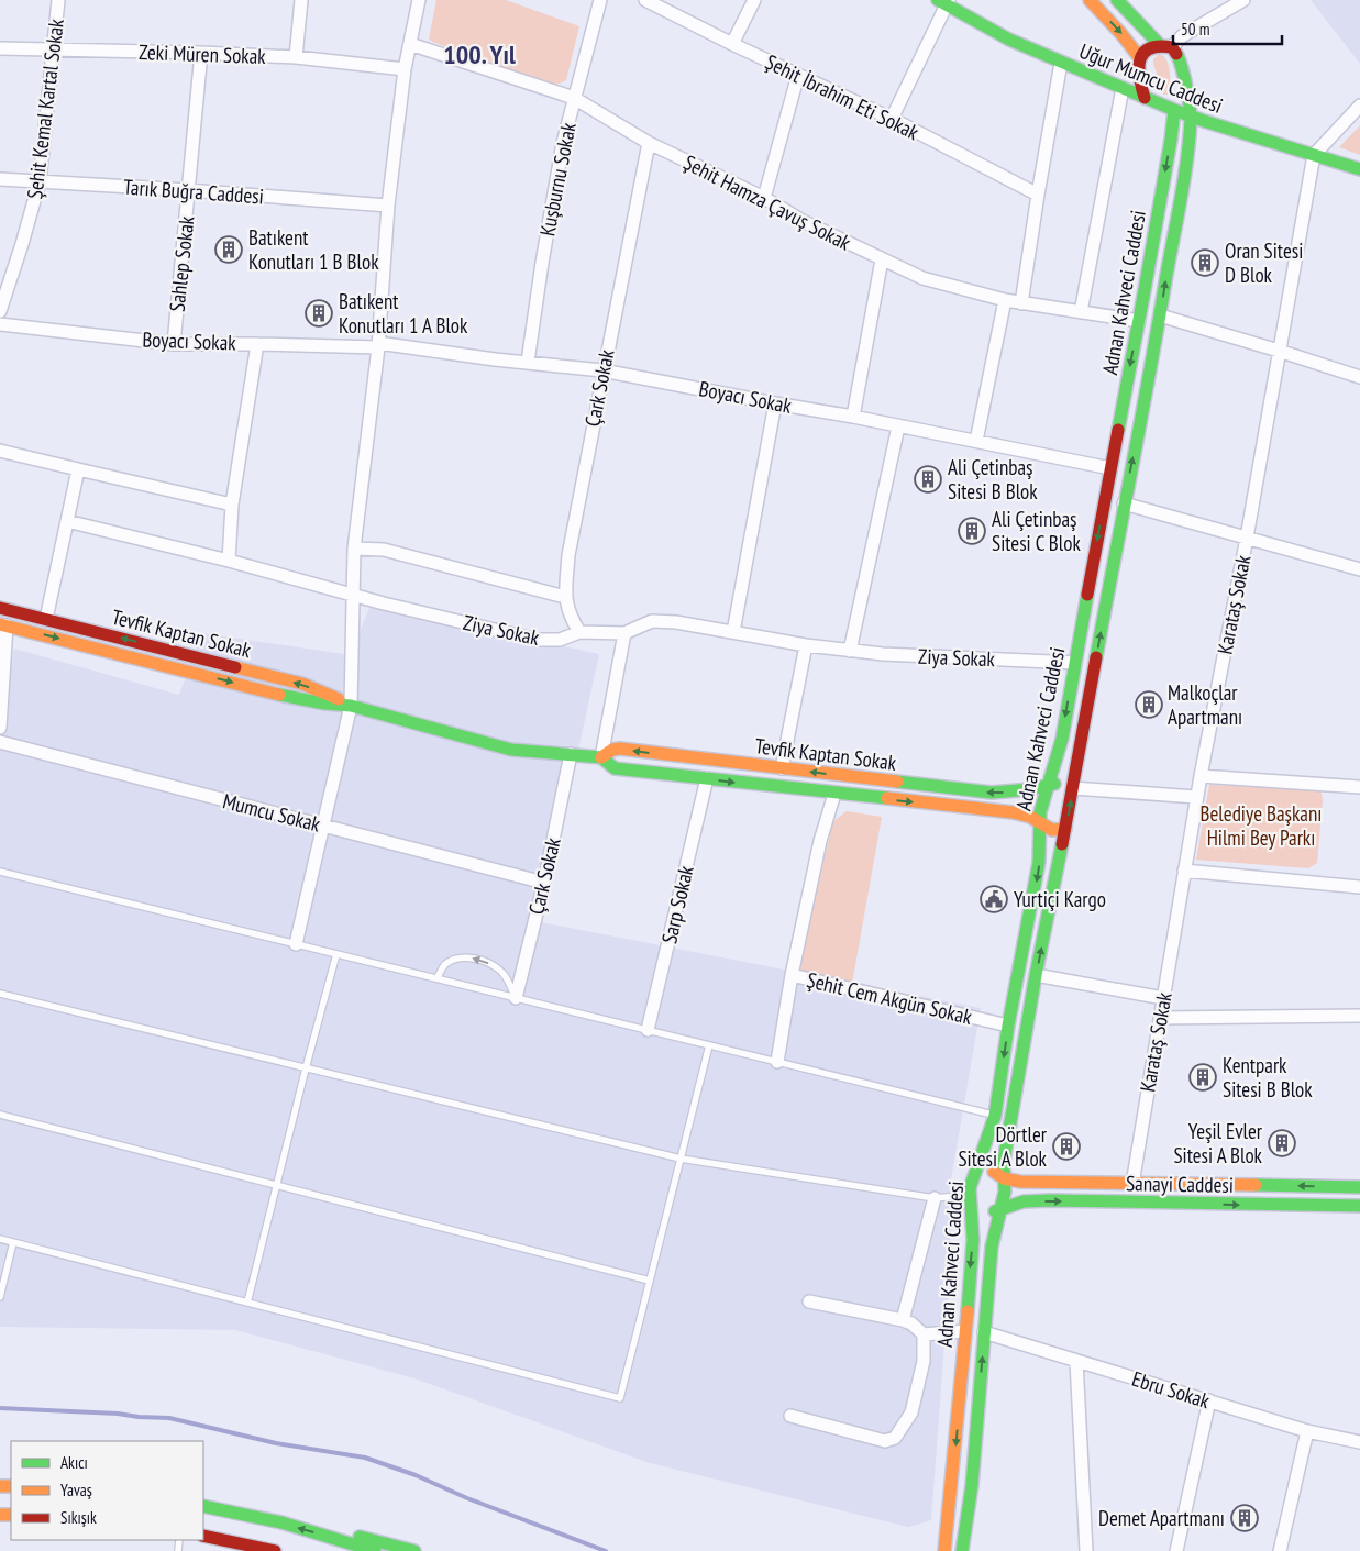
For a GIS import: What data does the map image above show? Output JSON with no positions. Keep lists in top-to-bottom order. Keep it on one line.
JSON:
{"streets":{"main road":["Uğur Mumcu Caddesi","Adnan Kahveci Caddesi","Tevfik Kaptan Sokak","Sanayi Caddesi"],"street":["Zeki Müren Sokak","Şehit İbrahim Eti Sokak","Şehit Kemal Kartal Sokak","Kuşburnu Sokak","Tarık Buğra Caddesi","Şehit Hamza Çavuş Sokak","Sahlep Sokak","Boyacı Sokak","Çark Sokak","Karataş Sokak","Ziya Sokak","Mumcu Sokak","Sarp Sokak","Şehit Cem Akgün Sokak","Ebru Sokak"]},"crossings":[["Zeki Müren Sokak","Şehit Kemal Kartal Sokak"],["Zeki Müren Sokak","Sahlep Sokak"],["Uğur Mumcu Caddesi","Adnan Kahveci Caddesi"],["Uğur Mumcu Caddesi","Karataş Sokak"],["Şehit Kemal Kartal Sokak","Tarık Buğra Caddesi"],["Kuşburnu Sokak","Şehit Hamza Çavuş Sokak"],["Kuşburnu Sokak","Boyacı Sokak"],["Tarık Buğra Caddesi","Sahlep Sokak"],["Şehit Hamza Çavuş Sokak","Adnan Kahveci Caddesi"],["Şehit Hamza Çavuş Sokak","Çark Sokak"],["Sahlep Sokak","Boyacı Sokak"],["Adnan Kahveci Caddesi","Boyacı Sokak"],["Adnan Kahveci Caddesi","Ziya Sokak"],["Adnan Kahveci Caddesi","Tevfik Kaptan Sokak"],["Adnan Kahveci Caddesi","Şehit Cem Akgün Sokak"],["Adnan Kahveci Caddesi","Sanayi Caddesi"],["Adnan Kahveci Caddesi","Ebru Sokak"],["Boyacı Sokak","Çark Sokak"],["Çark Sokak","Ziya Sokak"],["Çark Sokak","Tevfik Kaptan Sokak"],["Çark Sokak","Mumcu Sokak"],["Karataş Sokak","Sanayi Caddesi"],["Tevfik Kaptan Sokak","Sarp Sokak"],["Tevfik Kaptan Sokak","Şehit Cem Akgün Sokak"]],"districts":["100. Yıl"],"parks":["Belediye Başkanı Hilmi Bey Parkı"],"places":{"building":["Batıkent Konutları 1 B Blok","Oran Sitesi D Blok","Batıkent Konutları 1 A Blok","Ali Çetinbaş Sitesi B Blok","Ali Çetinbaş Sitesi C Blok","Malkoçlar Apartmanı","Kentpark Sitesi B Blok","Yeşil Evler Sitesi A Blok","Dörtler Sitesi A Blok","Demet Apartmanı"],"public building":["Yurtiçi Kargo"]},"legend":["Akıcı","Yavaş","Sıkışık"],"scale_bar":"50 m"}
